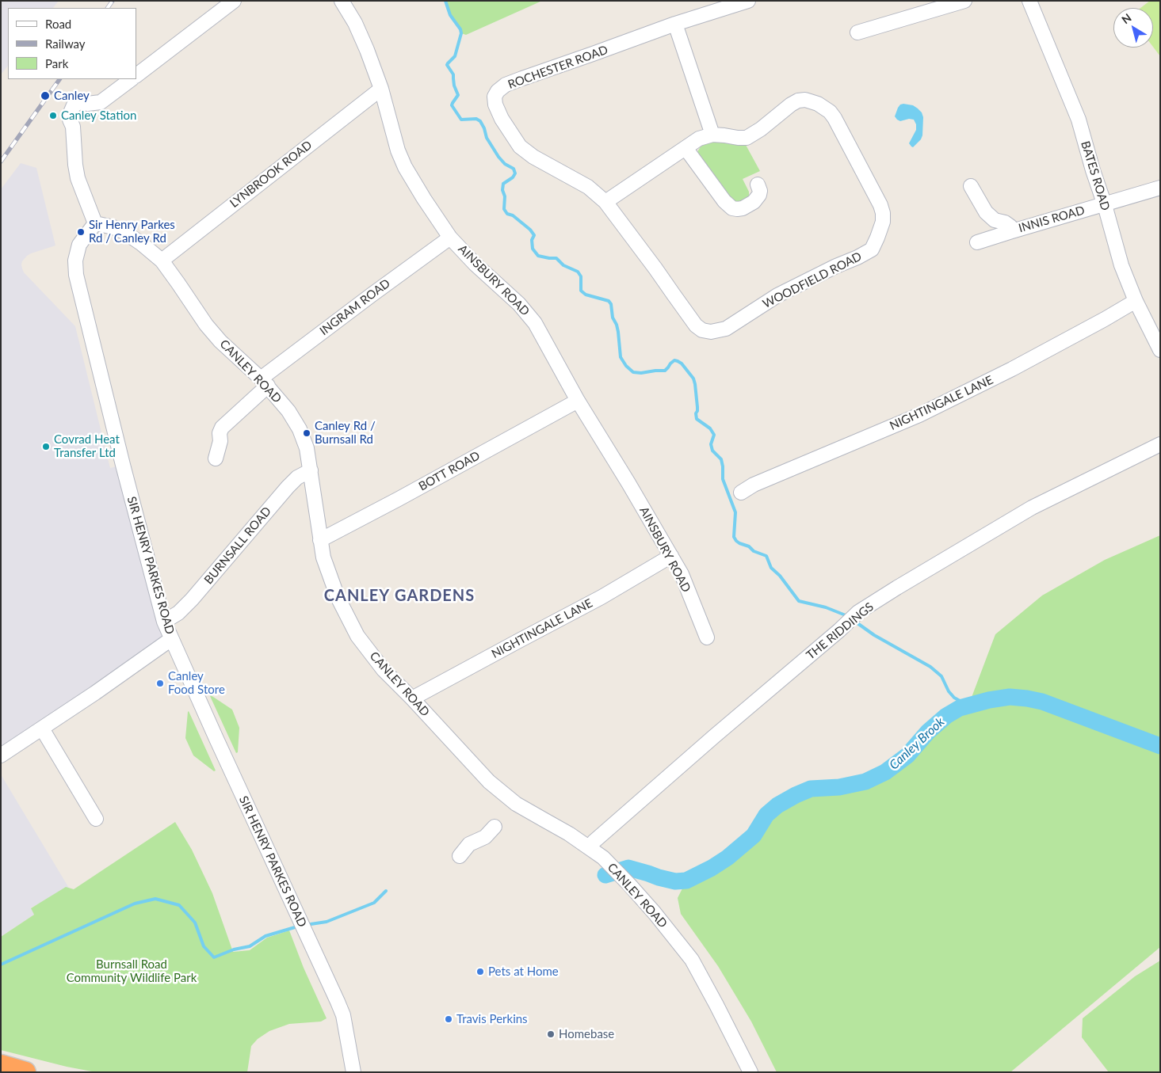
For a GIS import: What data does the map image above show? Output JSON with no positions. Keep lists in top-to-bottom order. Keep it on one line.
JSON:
{"streets":{"street":["ROCHESTER ROAD","LYNBROOK ROAD","BATES ROAD","INNIS ROAD","AINSBURY ROAD","WOODFIELD ROAD","INGRAM ROAD","CANLEY ROAD","NIGHTINGALE LANE","BOTT ROAD","BURNSALL ROAD","SIR HENRY PARKES ROAD","THE RIDDINGS"]},"crossings":[["ROCHESTER ROAD","WOODFIELD ROAD"],["LYNBROOK ROAD","AINSBURY ROAD"],["LYNBROOK ROAD","CANLEY ROAD"],["BATES ROAD","INNIS ROAD"],["BATES ROAD","NIGHTINGALE LANE"],["AINSBURY ROAD","INGRAM ROAD"],["AINSBURY ROAD","NIGHTINGALE LANE"],["AINSBURY ROAD","BOTT ROAD"],["INGRAM ROAD","CANLEY ROAD"],["CANLEY ROAD","NIGHTINGALE LANE"],["CANLEY ROAD","BOTT ROAD"],["CANLEY ROAD","BURNSALL ROAD"],["CANLEY ROAD","SIR HENRY PARKES ROAD"],["BURNSALL ROAD","SIR HENRY PARKES ROAD"]],"districts":["CANLEY GARDENS"],"water":["Canley Brook"],"parks":["Burnsall Road Community Wildlife Park"],"places":["Canley","Canley Station","Sir Henry Parkes Rd / Canley Rd","Canley Rd / Burnsall Rd","Covrad Heat Transfer Ltd","Canley Food Store","Pets at Home","Travis Perkins","Homebase"],"legend":["Road","Railway","Park"],"north":"top left"}
